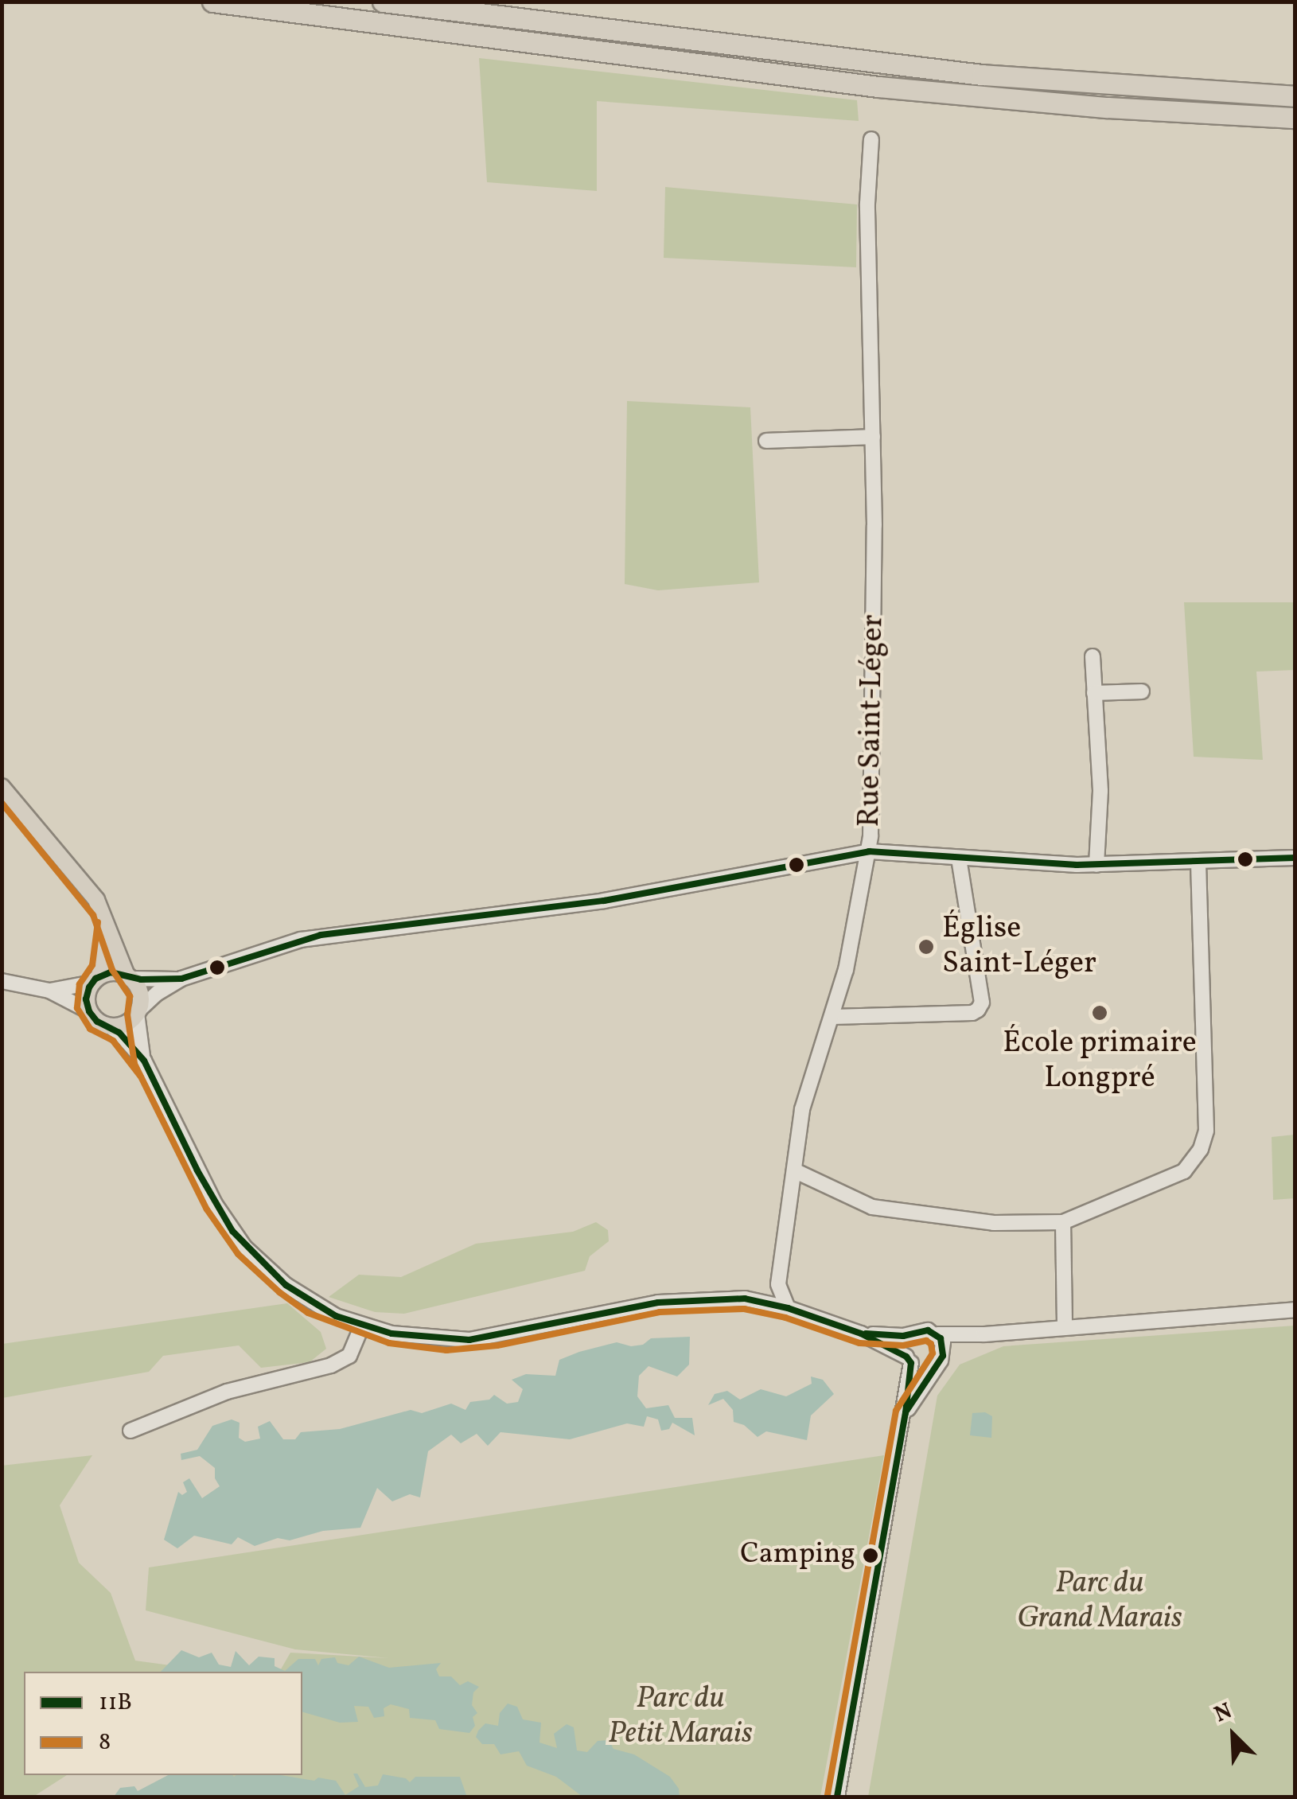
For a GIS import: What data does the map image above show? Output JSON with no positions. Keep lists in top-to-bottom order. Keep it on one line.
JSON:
{"streets":{"street":["Rue Saint-Léger"]},"parks":["Parc du Grand Marais","Parc du Petit Marais"],"places":["Église Saint-Léger","École primaire Longpré","Camping"],"lines":["transit line 8","transit line 11B"],"legend":["11B","8"],"north":"top left"}
